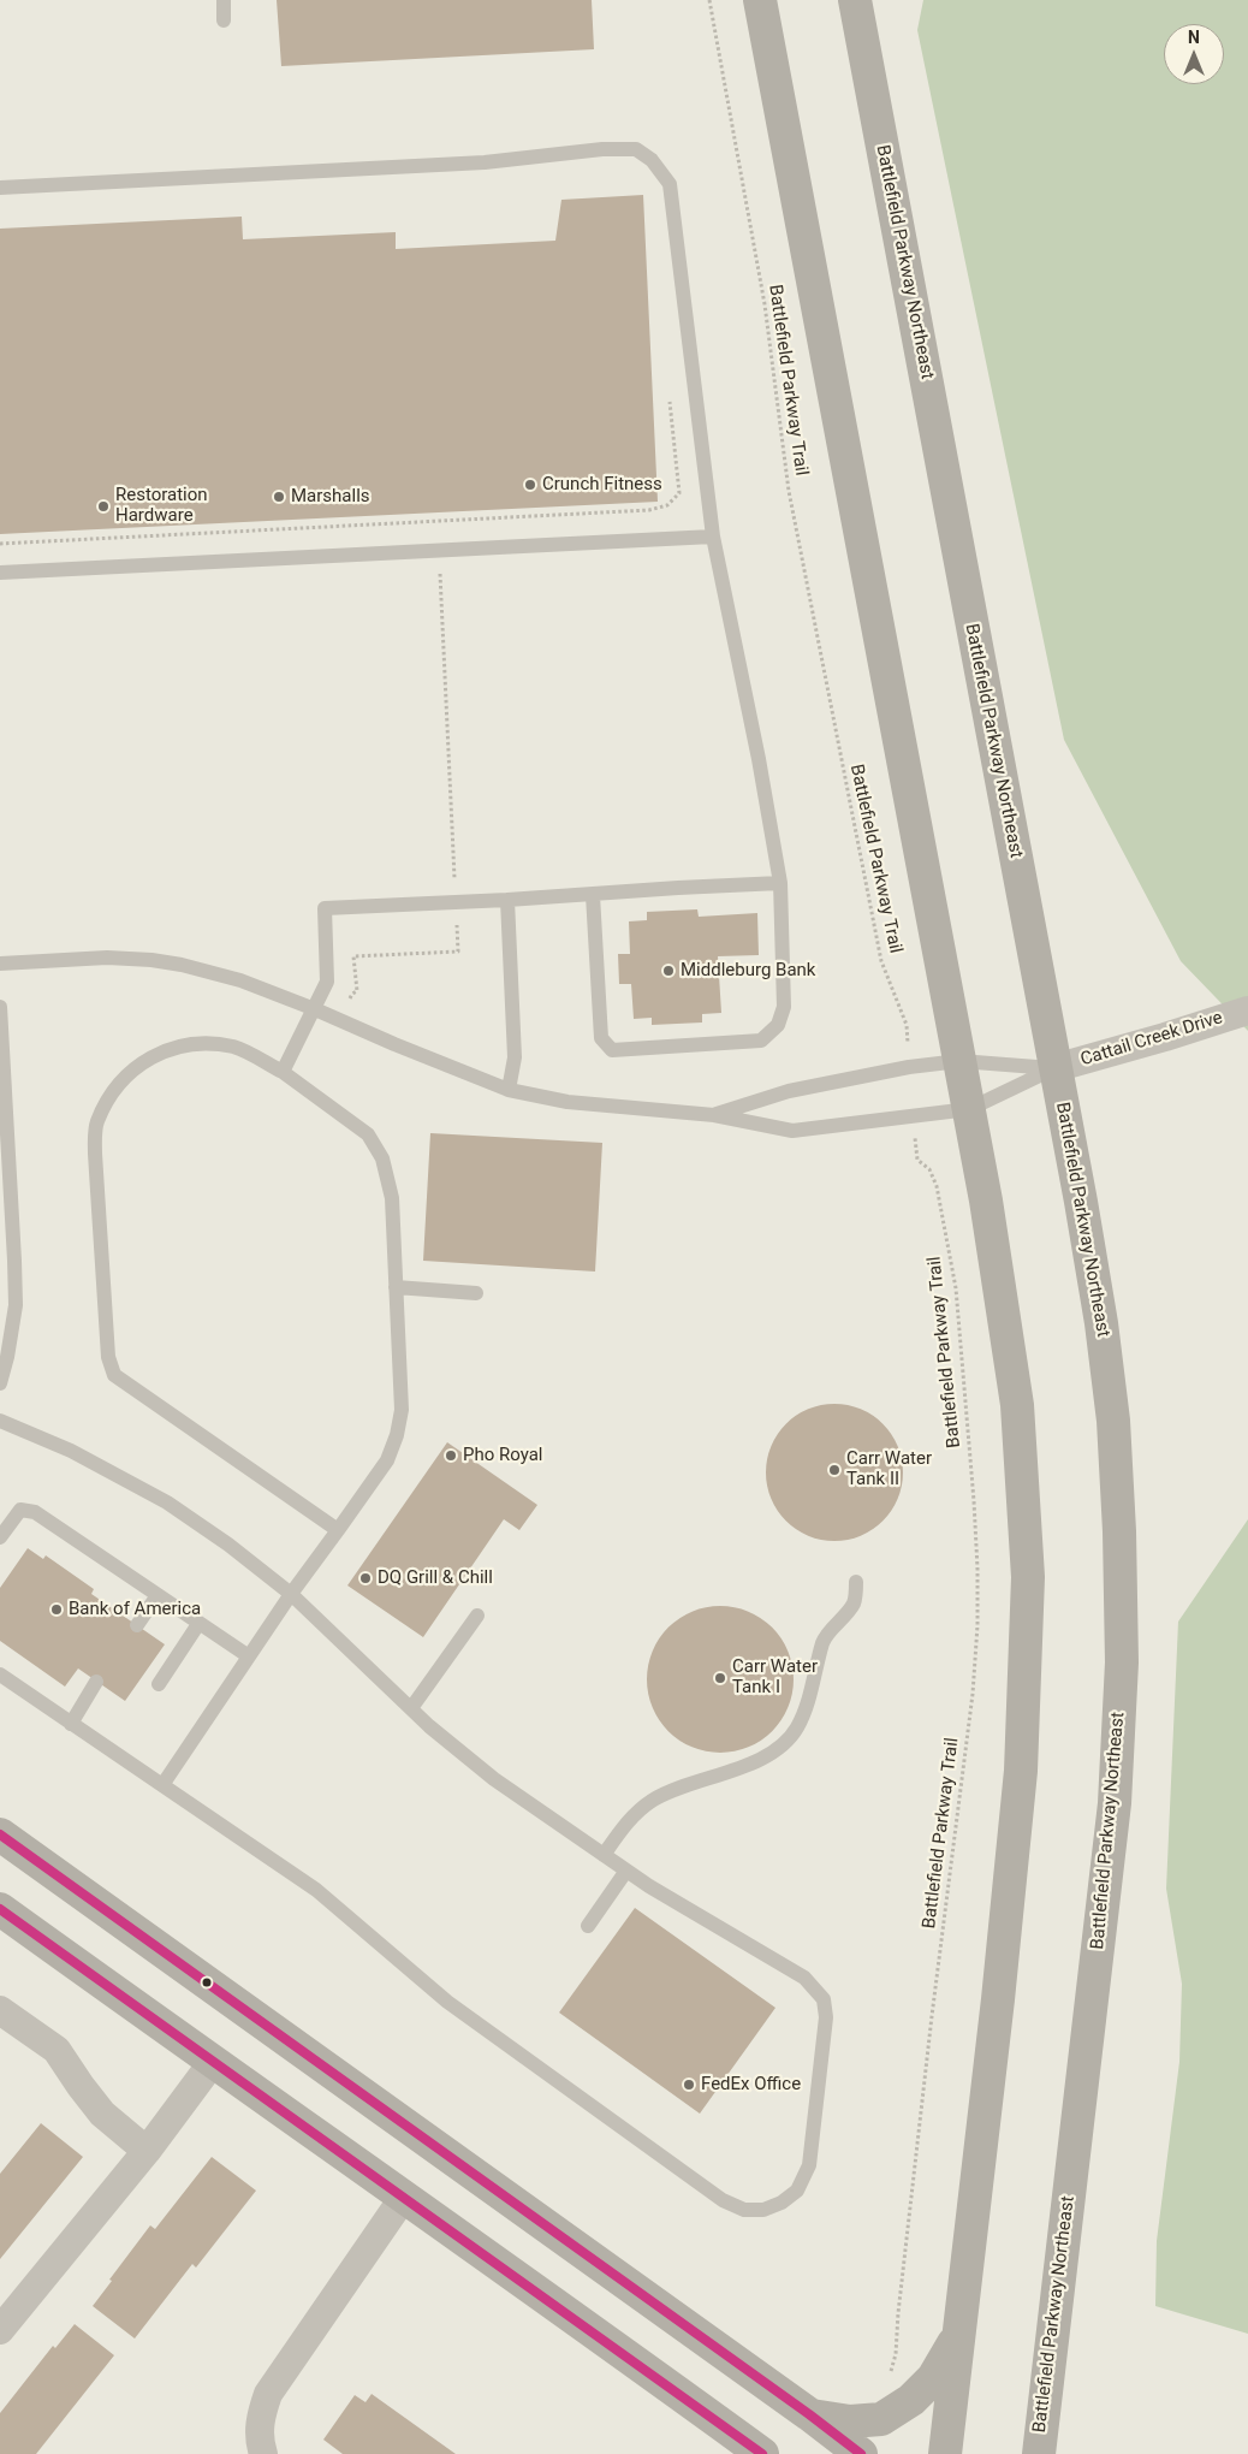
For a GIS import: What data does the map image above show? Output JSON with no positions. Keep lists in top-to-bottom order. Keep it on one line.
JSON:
{"streets":{"main road":["Battlefield Parkway Northeast"],"street":["Cattail Creek Drive"],"path":["Battlefield Parkway Trail"]},"crossings":[["Battlefield Parkway Northeast","Cattail Creek Drive"]],"places":["Crunch Fitness","Marshalls","Restoration Hardware","Middleburg Bank","Pho Royal","Carr Water Tank II","DQ Grill & Chill","Bank of America","Carr Water Tank I","FedEx Office"],"north":"top"}
